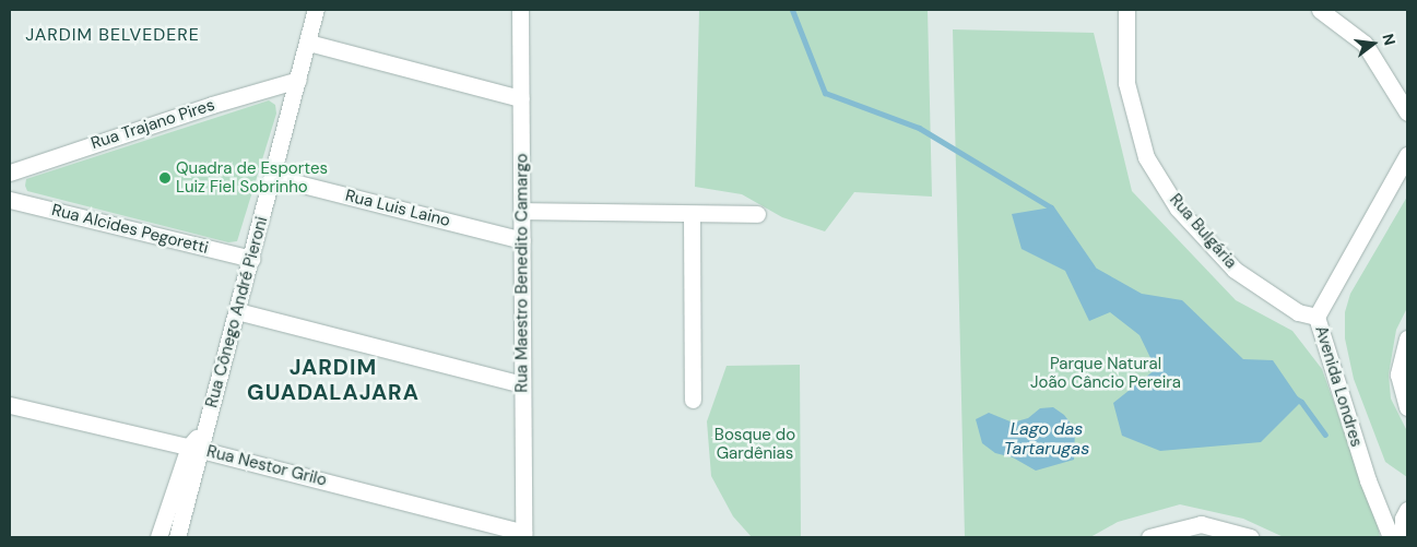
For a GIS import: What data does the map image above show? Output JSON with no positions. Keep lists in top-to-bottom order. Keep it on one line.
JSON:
{"streets":{"street":["Rua Trajano Pires","Rua Luis Laino","Rua Alcides Pegoretti","Rua Bulgária","Rua Maestro Benedito Camargo","Rua Cônego André Pieroni","Avenida Londres","Rua Nestor Grilo"]},"crossings":[["Rua Trajano Pires","Rua Cônego André Pieroni"],["Rua Luis Laino","Rua Maestro Benedito Camargo"],["Rua Luis Laino","Rua Cônego André Pieroni"],["Rua Alcides Pegoretti","Rua Cônego André Pieroni"],["Rua Bulgária","Avenida Londres"],["Rua Maestro Benedito Camargo","Rua Nestor Grilo"],["Rua Cônego André Pieroni","Rua Nestor Grilo"]],"districts":["JARDIM BELVEDERE","JARDIM GUADALAJARA"],"water":["Lago das Tartarugas"],"parks":["Parque Natural João Câncio Pereira","Bosque do Gardênias"],"places":["Quadra de Esportes Luiz Fiel Sobrinho"],"north":"right"}
